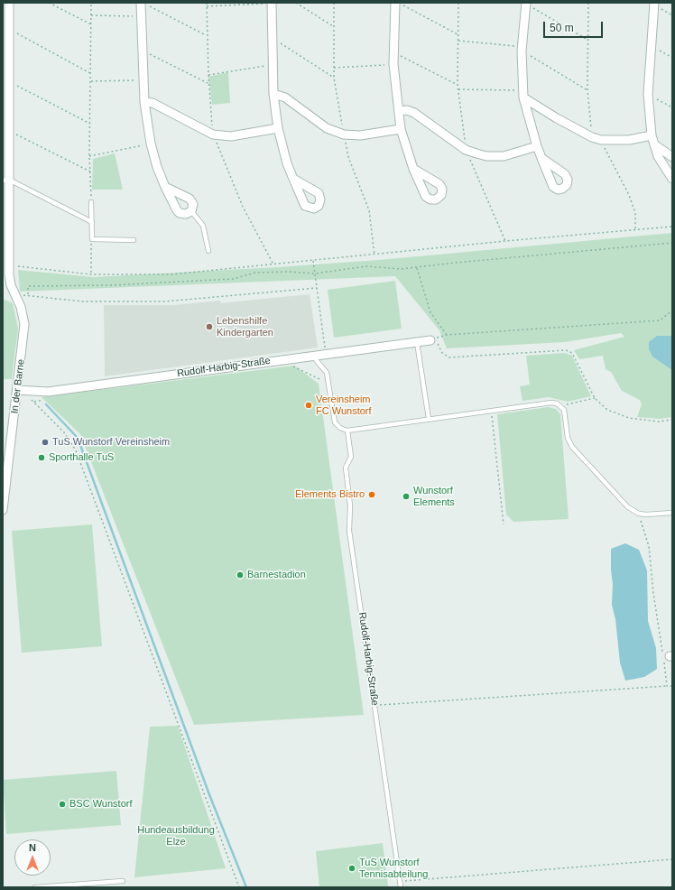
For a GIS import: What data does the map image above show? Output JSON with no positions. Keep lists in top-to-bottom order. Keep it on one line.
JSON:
{"streets":{"street":["Rudolf-Harbig-Straße","In der Barne"]},"crossings":[["Rudolf-Harbig-Straße","In der Barne"]],"parks":["Hundeausbildung Elze"],"places":["Lebenshilfe Kindergarten","Vereinsheim FC Wunstorf","TuS Wunstorf Vereinsheim","Sporthalle TuS","Elements Bistro","Wunstorf Elements","Barnestadion","BSC Wunstorf","TuS Wunstorf Tennisabteilung"],"scale_bar":"50 m","north":"top"}
